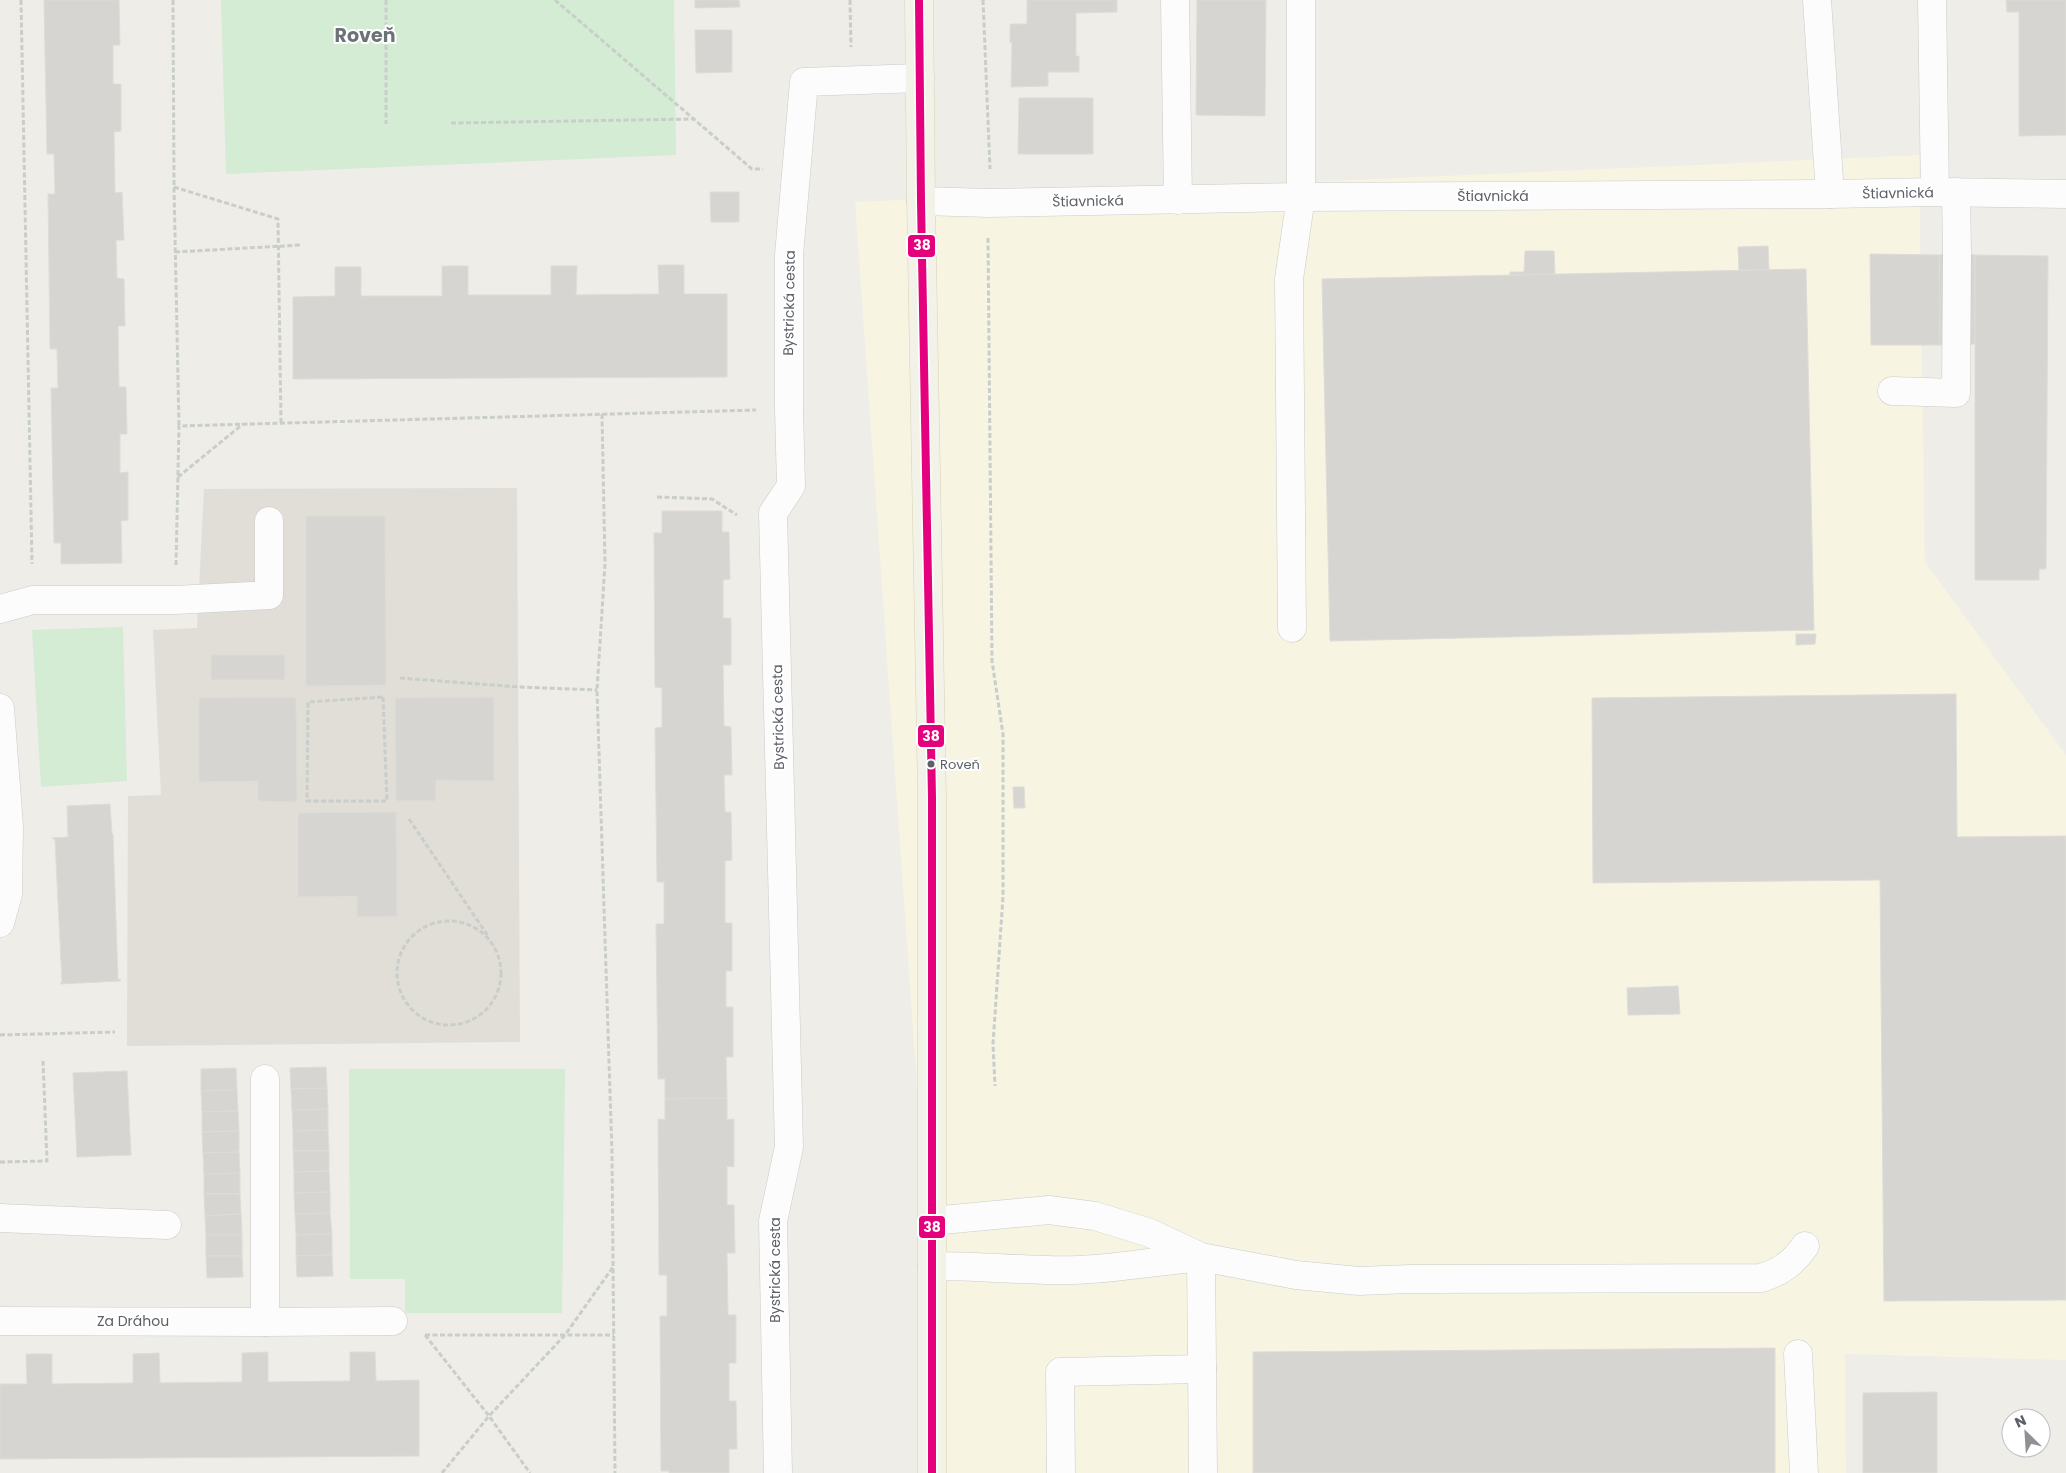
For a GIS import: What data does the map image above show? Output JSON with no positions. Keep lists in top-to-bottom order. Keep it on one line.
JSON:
{"streets":{"street":["Štiavnická","Bystrická cesta","Za Dráhou"]},"districts":["Roveň"],"places":["Roveň"],"lines":["transit line 38"],"north":"top left"}
